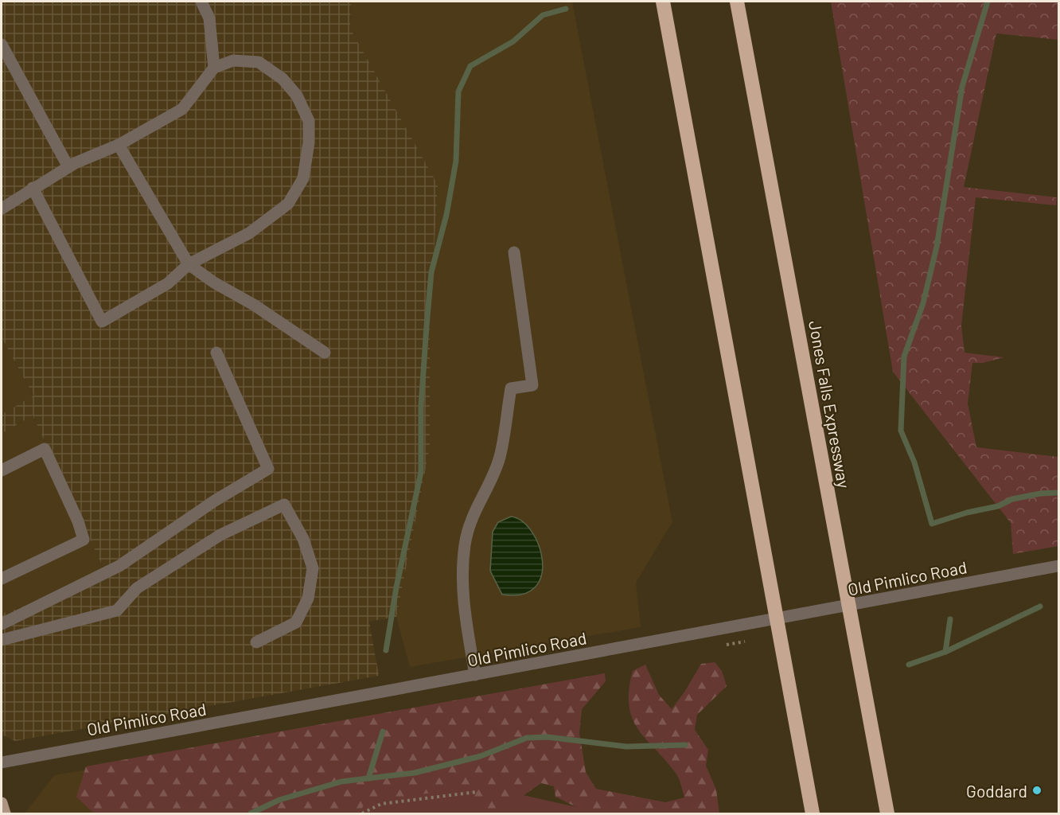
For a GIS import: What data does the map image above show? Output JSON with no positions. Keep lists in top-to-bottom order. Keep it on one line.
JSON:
{"streets":{"highway":["Jones Falls Expressway"],"street":["Old Pimlico Road"]},"places":["Goddard"]}
